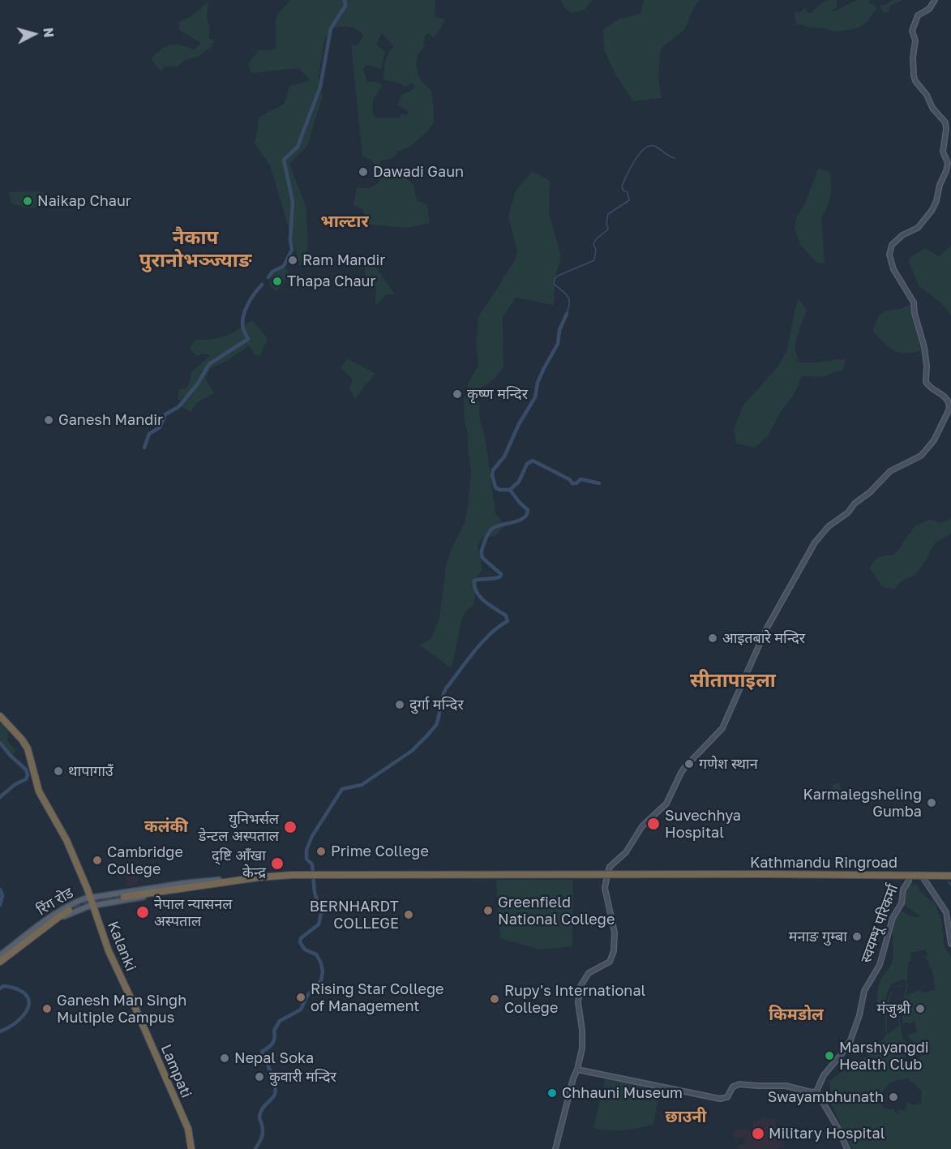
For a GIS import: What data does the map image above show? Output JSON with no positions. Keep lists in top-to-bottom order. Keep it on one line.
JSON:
{"streets":{"highway":["Kathmandu Ringroad","Kalanki","Lampati"],"main road":["रिंग रोड","स्वयम्भू परिकर्मा"]},"crossings":[["Kathmandu Ringroad","रिंग रोड"],["Kathmandu Ringroad","स्वयम्भू परिकर्मा"],["Kalanki","Lampati"]],"districts":["भाल्टार","नैकाप पुरानोभञ्ज्याङ","सीतापाइला","कलंकी","किमडोल","छाउनी"],"places":["Dawadi Gaun","Naikap Chaur","Ram Mandir","Thapa Chaur","कृष्ण मन्दिर","Ganesh Mandir","आइतबारे मन्दिर","दुर्गा मन्दिर","गणेश स्थान","थापागाउँ","Karmalegsheling Gumba","Suvechhya Hospital","युनिभर्सल डेन्टल अस्पताल","Prime College","Cambridge College","द्ष्टि आँखा केन्द्र","Greenfield National College","नेपाल न्यासनल अस्पताल","BERNHARDT COLLEGE","मनाङ गुम्बा","Rising Star College of Management","Rupy's International College","Ganesh Man Singh Multiple Campus","मंजुश्री","Marshyangdi Health Club","Nepal Soka","कुवारी मन्दिर","Chhauni Museum","Swayambhunath","Military Hospital"],"north":"right"}
